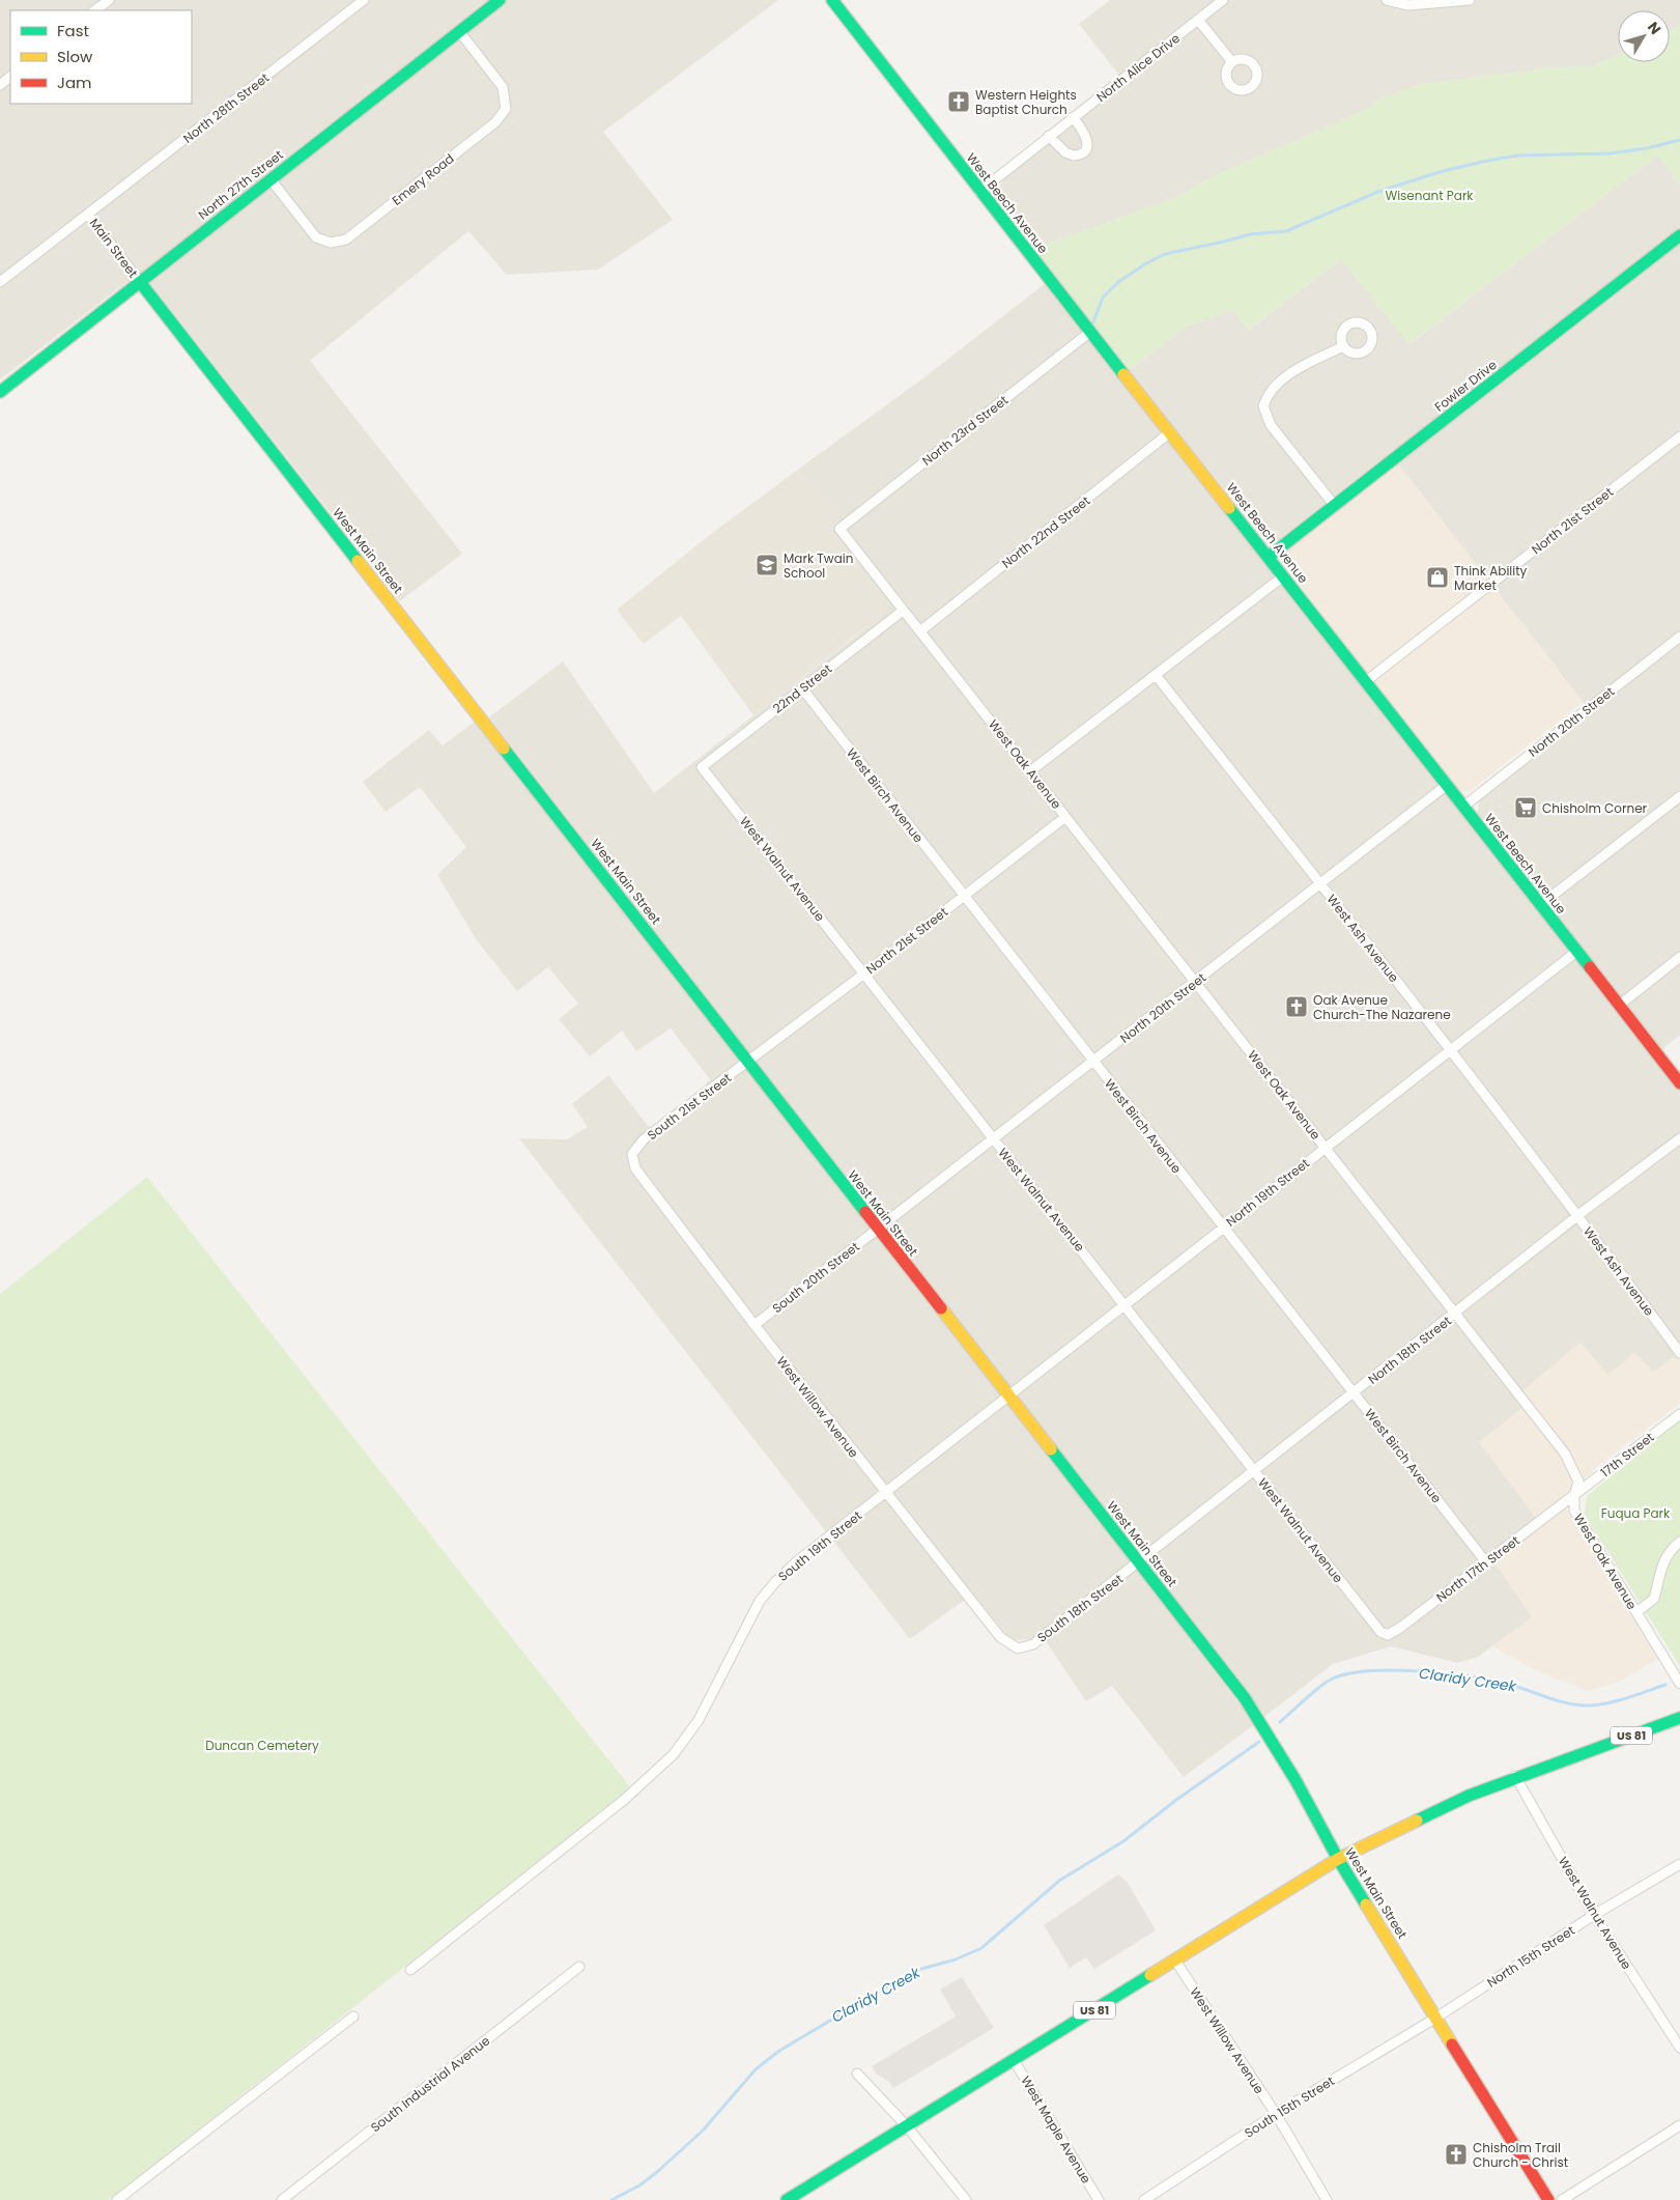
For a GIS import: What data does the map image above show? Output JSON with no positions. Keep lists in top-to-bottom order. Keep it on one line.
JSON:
{"streets":{"street":["North Alice Drive","North 28th Street","Emery Road","North 27th Street","West Beech Avenue","Main Street","Fowler Drive","North 23rd Street","North 21st Street","North 22nd Street","West Main Street","22nd Street","North 20th Street","West Oak Avenue","West Birch Avenue","West Walnut Avenue","West Ash Avenue","South 21st Street","North 19th Street","South 20th Street","North 18th Street","West Willow Avenue","17th Street","South 19th Street","North 17th Street","South 18th Street","US 81","North 15th Street","South Industrial Avenue","South 15th Street","West Maple Avenue"]},"crossings":[["North Alice Drive","West Beech Avenue"],["North 28th Street","Main Street"],["Emery Road","North 27th Street"],["North 27th Street","Main Street"],["North 27th Street","West Main Street"],["West Beech Avenue","Fowler Drive"],["West Beech Avenue","North 23rd Street"],["West Beech Avenue","North 21st Street"],["West Beech Avenue","North 22nd Street"],["West Beech Avenue","North 20th Street"],["West Beech Avenue","North 19th Street"],["Main Street","West Main Street"],["North 23rd Street","West Oak Avenue"],["North 21st Street","West Main Street"],["North 21st Street","West Oak Avenue"],["North 21st Street","West Birch Avenue"],["North 21st Street","West Walnut Avenue"],["North 21st Street","South 21st Street"],["North 22nd Street","West Oak Avenue"],["West Main Street","North 20th Street"],["West Main Street","South 21st Street"],["West Main Street","North 19th Street"],["West Main Street","South 20th Street"],["West Main Street","North 18th Street"],["West Main Street","South 19th Street"],["West Main Street","South 18th Street"],["West Main Street","US 81"],["West Main Street","North 15th Street"],["West Main Street","South 15th Street"],["22nd Street","West Oak Avenue"],["22nd Street","West Birch Avenue"],["22nd Street","West Walnut Avenue"],["North 20th Street","West Oak Avenue"],["North 20th Street","West Birch Avenue"],["North 20th Street","West Walnut Avenue"],["North 20th Street","West Ash Avenue"],["North 20th Street","South 20th Street"],["West Oak Avenue","North 19th Street"],["West Oak Avenue","North 18th Street"],["West Oak Avenue","17th Street"],["West Oak Avenue","North 17th Street"],["West Birch Avenue","North 19th Street"],["West Birch Avenue","North 18th Street"],["West Birch Avenue","North 17th Street"],["West Walnut Avenue","North 19th Street"],["West Walnut Avenue","North 18th Street"],["West Walnut Avenue","North 17th Street"],["West Walnut Avenue","US 81"],["West Walnut Avenue","North 15th Street"],["West Ash Avenue","North 19th Street"],["West Ash Avenue","North 18th Street"],["South 21st Street","West Willow Avenue"],["North 19th Street","South 19th Street"],["South 20th Street","West Willow Avenue"],["North 18th Street","South 18th Street"],["West Willow Avenue","South 19th Street"],["West Willow Avenue","South 18th Street"],["West Willow Avenue","US 81"],["West Willow Avenue","South 15th Street"],["17th Street","North 17th Street"],["US 81","West Maple Avenue"],["North 15th Street","South 15th Street"]],"water":["Claridy Creek"],"parks":["Wisenant Park","Fuqua Park","Duncan Cemetery"],"places":{"church":["Western Heights Baptist Church","Oak Avenue Church-The Nazarene","Chisholm Trail Church - Christ"],"school or university":["Mark Twain School"],"shop":["Think Ability Market"],"supermarket":["Chisholm Corner"]},"legend":["Fast","Slow","Jam"],"north":"top right"}
